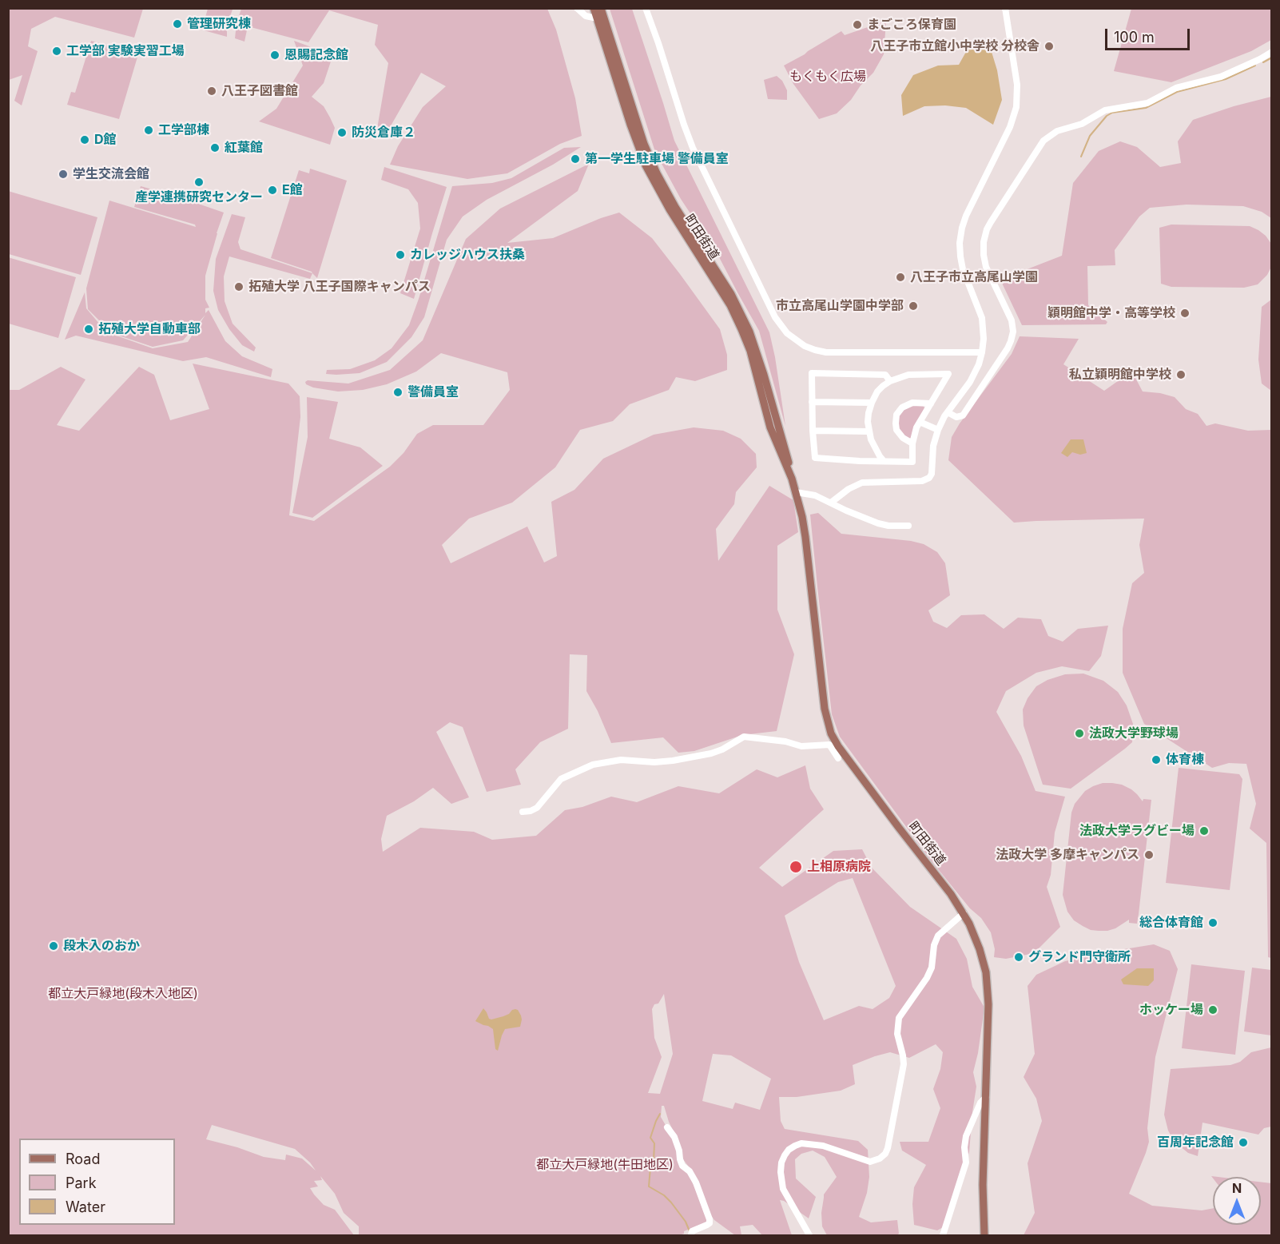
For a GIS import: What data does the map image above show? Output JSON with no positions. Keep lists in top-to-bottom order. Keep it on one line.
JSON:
{"streets":{"main road":["町田街道"]},"parks":["もくもく広場","都立大戸緑地(段木入地区)","都立大戸緑地(牛田地区)"],"places":["管理研究棟","まごころ保育園","八王子市立館小中学校 分校舎","工学部 実験実習工場","恩賜記念館","八王子図書館","工学部棟","防災倉庫２","D館","紅葉館","第一学生駐車場 警備員室","学生交流会館","産学連携研究センター","E館","カレッジハウス扶桑","八王子市立高尾山学園","拓殖大学 八王子国際キャンパス","市立高尾山学園中学部","穎明館中学・高等学校","拓殖大学自動車部","私立穎明館中学校","警備員室","法政大学野球場","体育棟","法政大学ラグビー場","法政大学 多摩キャンパス","上相原病院","総合体育館","段木入のおか","グランド門守衛所","ホッケー場","百周年記念館"],"legend":["Road","Park","Water"],"scale_bar":"100 m","north":"top"}
